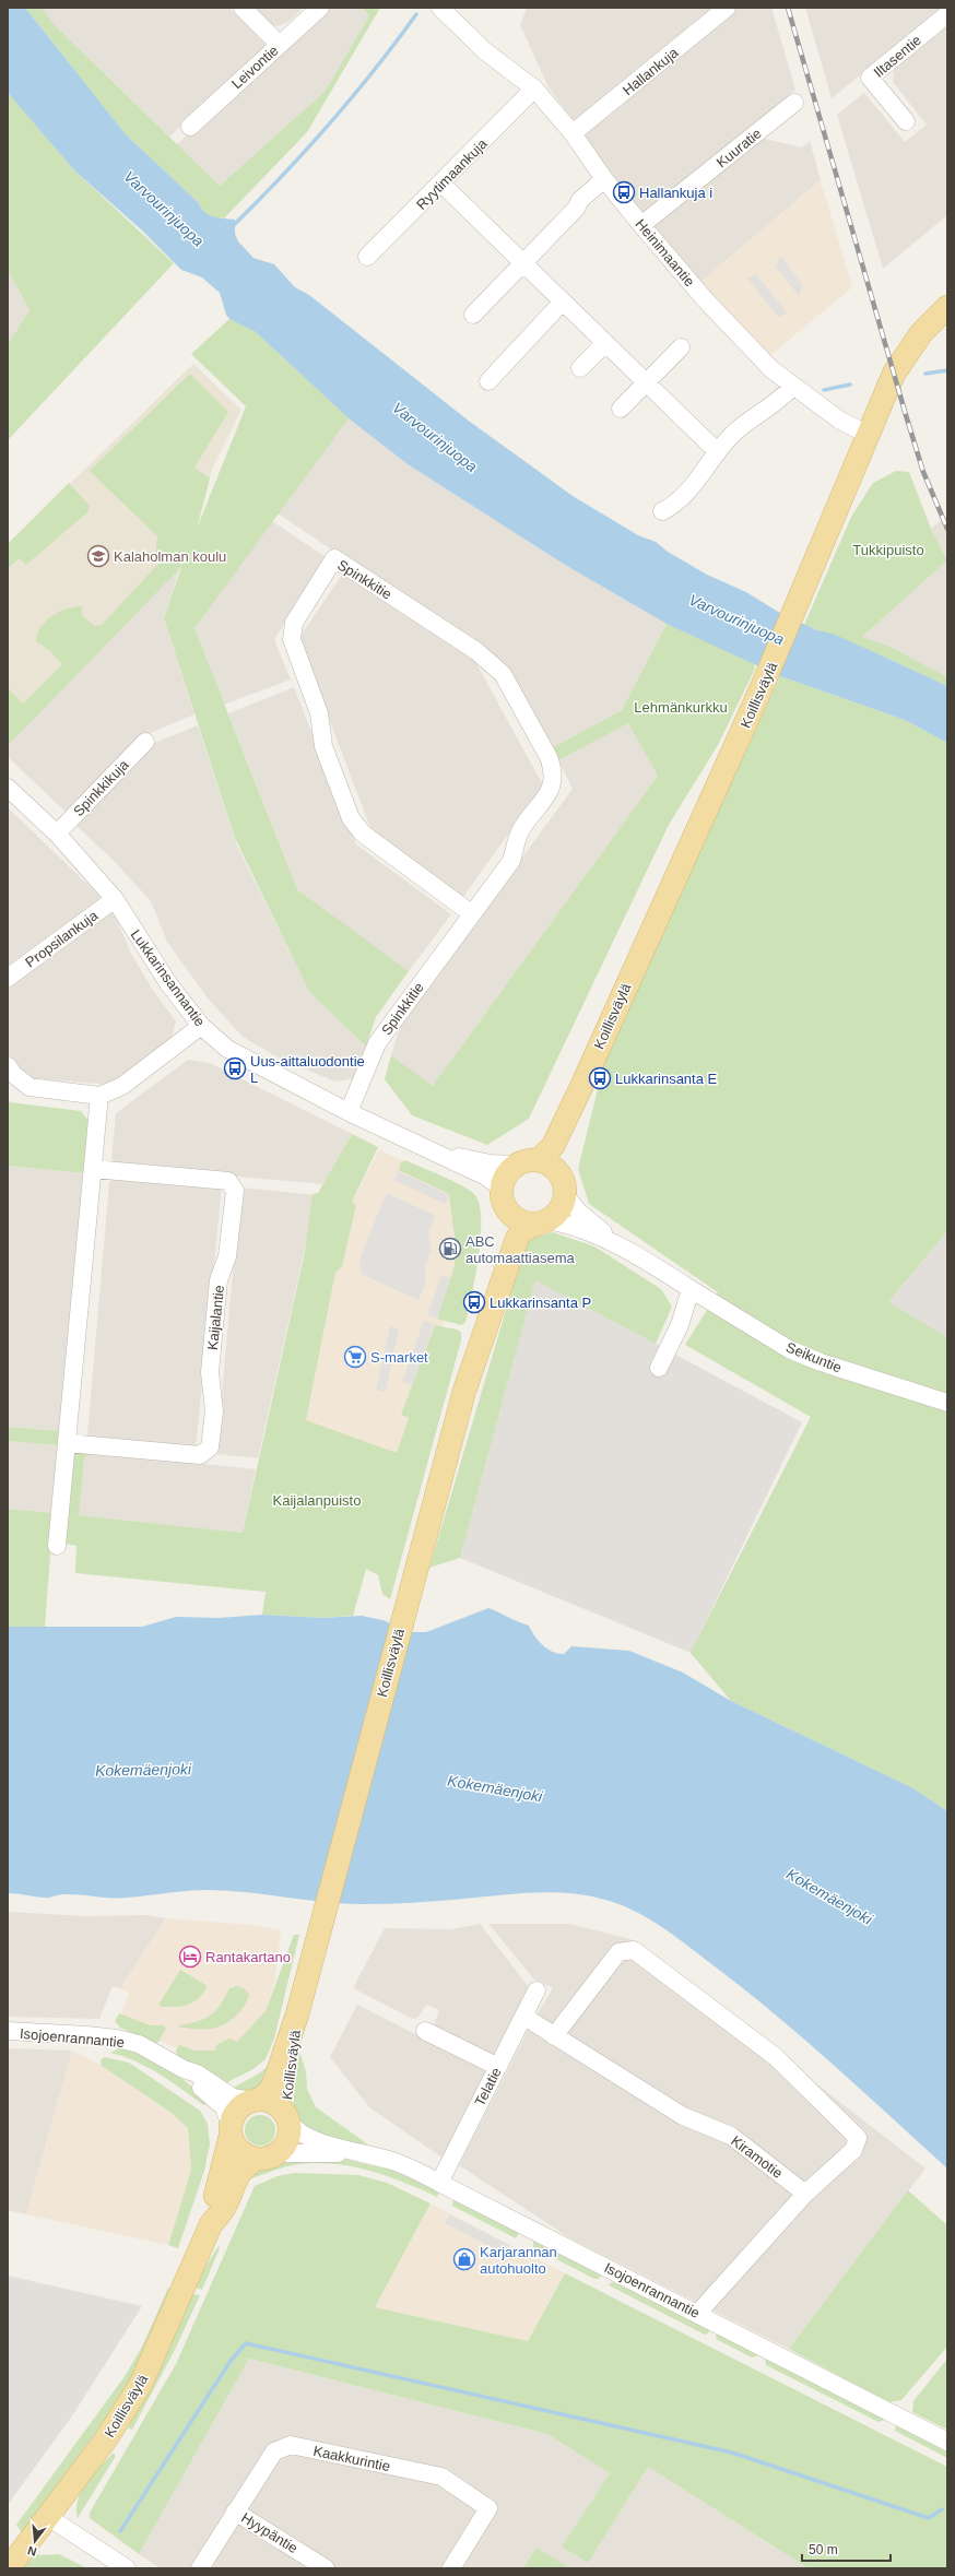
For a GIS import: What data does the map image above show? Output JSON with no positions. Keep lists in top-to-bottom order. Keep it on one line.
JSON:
{"streets":{"main road":["Koillisväylä"],"street":["Iltasentie","Leivontie","Hallankuja","Kuuratie","Ryytimaankuja","Heinimaantie","Spinkkitie","Spinkkikuja","Propsilankuja","Lukkarinsannantie","Kaijalantie","Seikuntie","Isojoenrannantie","Telatie","Kiramotie","Kaakkurintie","Hyypäntie"]},"crossings":[["Hallankuja","Heinimaantie"],["Kuuratie","Heinimaantie"],["Ryytimaankuja","Heinimaantie"],["Heinimaantie","Koillisväylä"],["Spinkkitie","Lukkarinsannantie"],["Koillisväylä","Lukkarinsannantie"],["Koillisväylä","Seikuntie"],["Koillisväylä","Isojoenrannantie"],["Spinkkikuja","Lukkarinsannantie"],["Propsilankuja","Lukkarinsannantie"],["Lukkarinsannantie","Seikuntie"],["Isojoenrannantie","Telatie"],["Telatie","Kiramotie"],["Kaakkurintie","Hyypäntie"]],"water":["Varvourinjuopa","Kokemäenjoki"],"parks":["Tukkipuisto","Lehmänkurkku","Kaijalanpuisto"],"places":{"bus stop":["Hallankuja i","Uus-aittaluodontie L","Lukkarinsanta E","Lukkarinsanta P"],"school or university":["Kalaholman koulu"],"fuel station":["ABC automaattiasema"],"supermarket":["S-market"],"hotel":["Rantakartano"],"shop":["Karjarannan autohuolto"]},"scale_bar":"50 m","north":"bottom"}
